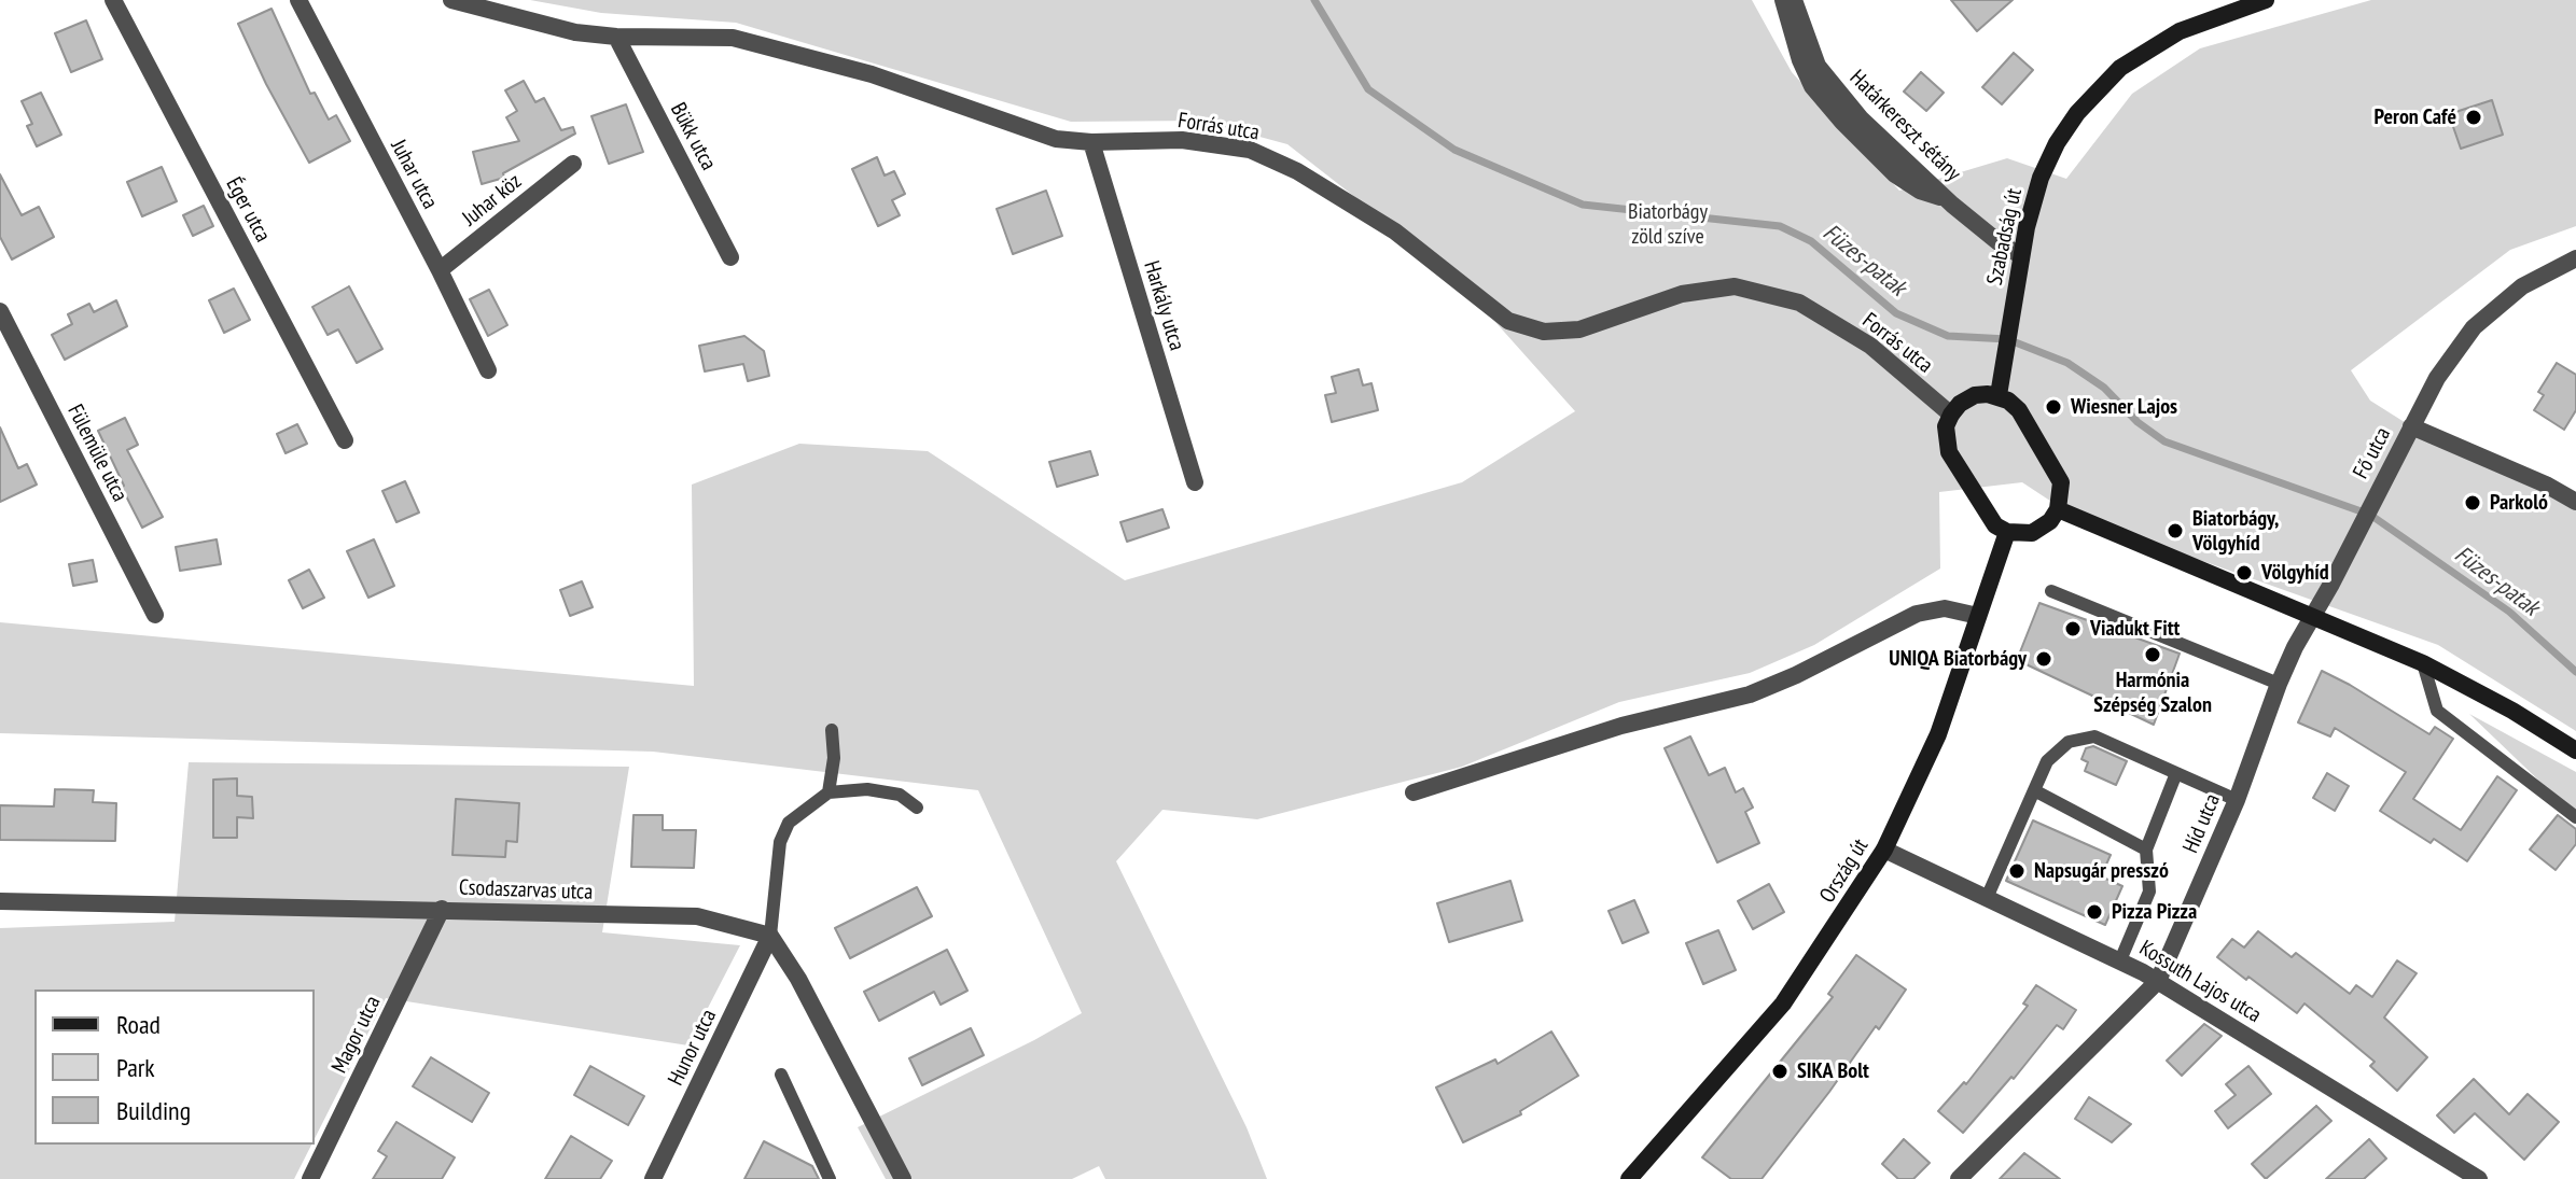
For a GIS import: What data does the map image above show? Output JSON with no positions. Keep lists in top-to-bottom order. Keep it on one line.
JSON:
{"streets":{"main road":["Szabadság út","Ország út"],"street":["Határkereszt sétány","Forrás utca","Bükk utca","Juhar utca","Juhar köz","Éger utca","Harkály utca","Fülemüle utca","Fő utca","Híd utca","Csodaszarvas utca","Kossuth Lajos utca","Magor utca","Hunor utca"]},"crossings":[["Határkereszt sétány","Szabadság út"],["Forrás utca","Bükk utca"],["Forrás utca","Szabadság út"],["Forrás utca","Harkály utca"],["Forrás utca","Ország út"],["Juhar utca","Juhar köz"],["Szabadság út","Ország út"],["Fő utca","Híd utca"],["Híd utca","Kossuth Lajos utca"],["Ország út","Kossuth Lajos utca"],["Csodaszarvas utca","Magor utca"],["Csodaszarvas utca","Hunor utca"]],"water":["Füzes-patak"],"parks":["Biatorbágy zöld szíve"],"places":["Peron Café","Wiesner Lajos","Parkoló","Biatorbágy, Völgyhíd","Völgyhíd","Viadukt Fitt","Harmónia Szépség Szalon","UNIQA Biatorbágy","Napsugár presszó","Pizza Pizza","SIKA Bolt"],"legend":["Road","Park","Building"]}
